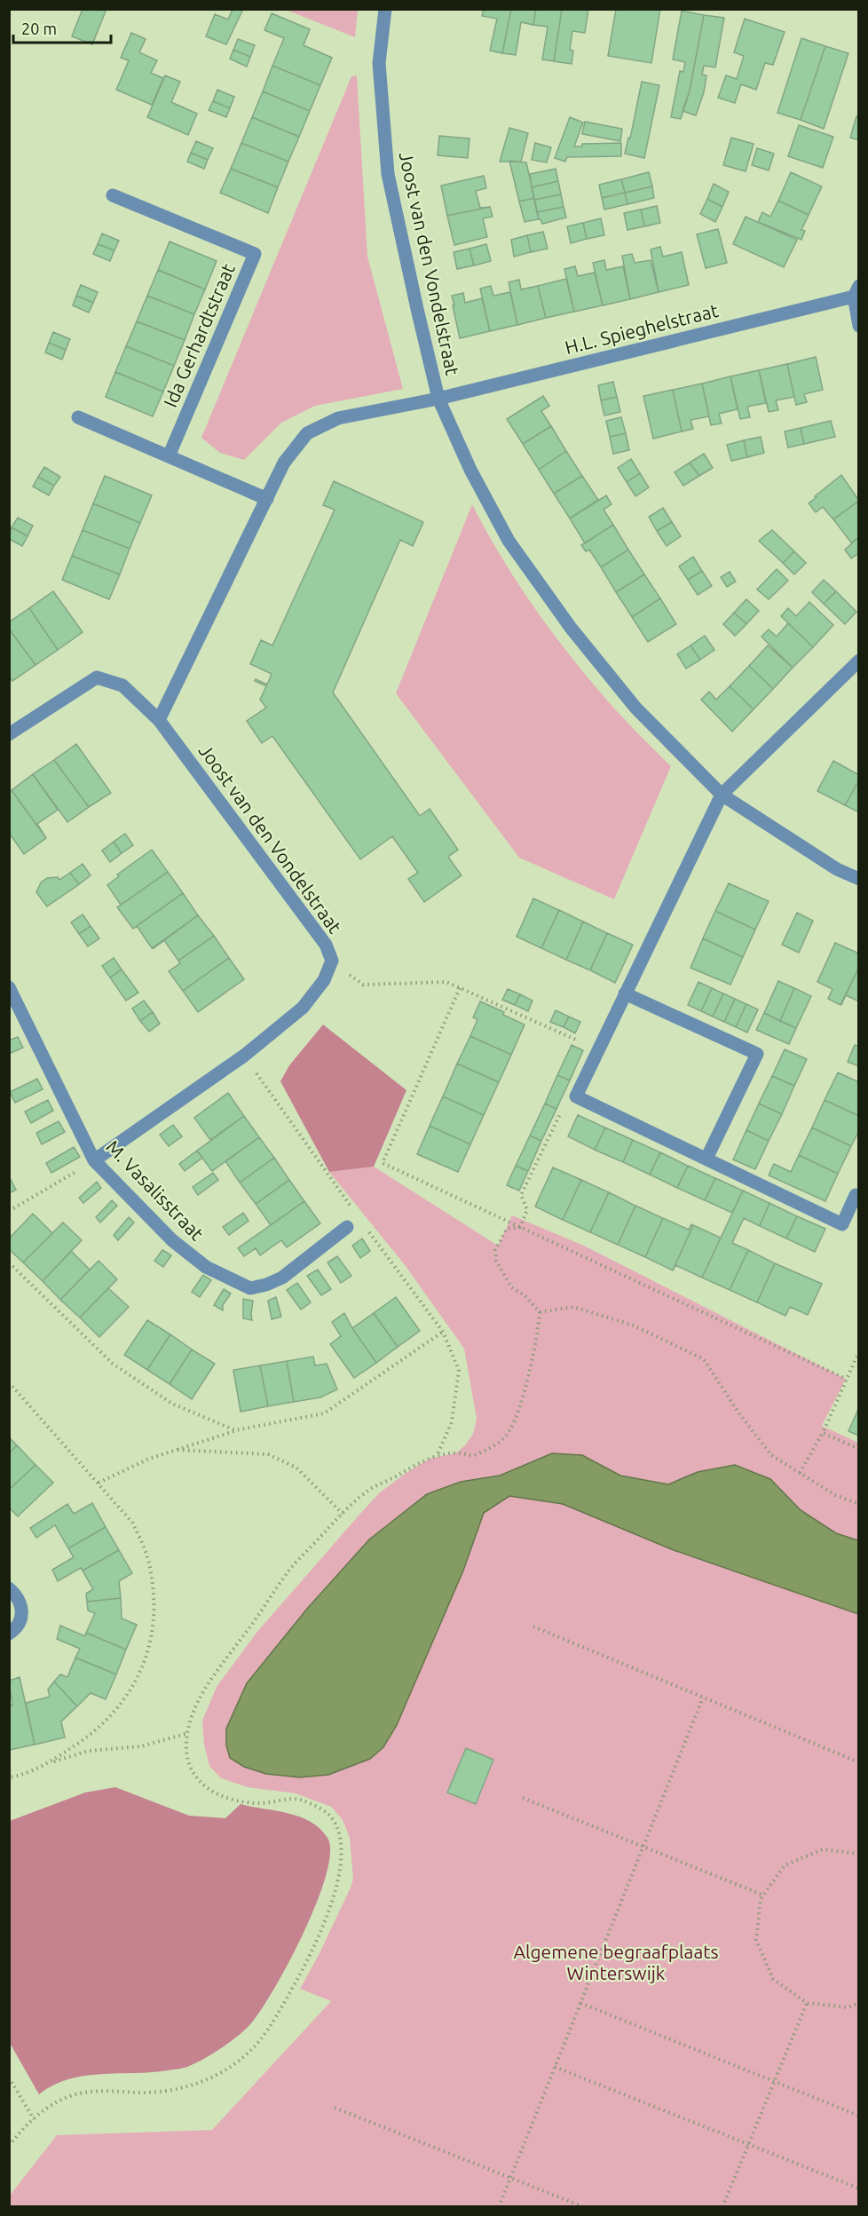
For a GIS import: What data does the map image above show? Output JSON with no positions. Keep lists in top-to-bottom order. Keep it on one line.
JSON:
{"streets":{"street":["Joost van den Vondelstraat","H.L. Spieghelstraat","Ida Gerhardtstraat","M. Vasalisstraat"]},"crossings":[["Joost van den Vondelstraat","H.L. Spieghelstraat"],["Joost van den Vondelstraat","M. Vasalisstraat"]],"parks":["Algemene begraafplaats Winterswijk"],"scale_bar":"20 m"}
